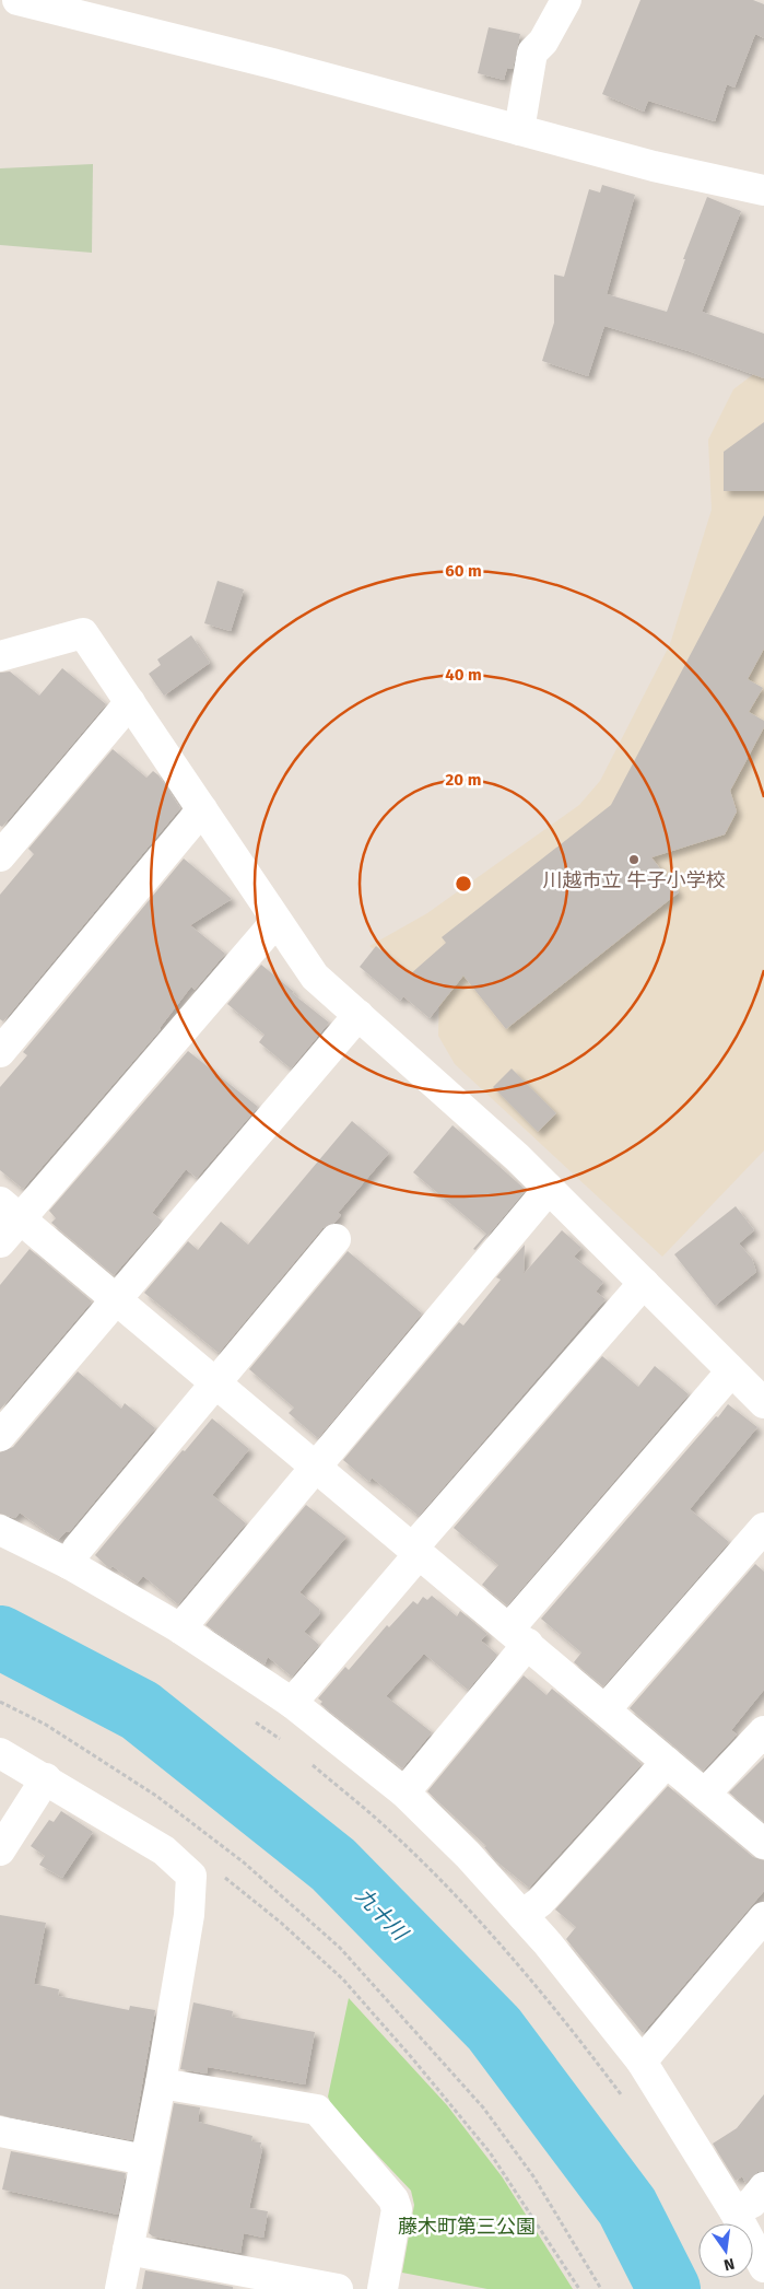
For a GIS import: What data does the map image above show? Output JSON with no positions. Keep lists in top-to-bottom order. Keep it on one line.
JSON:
{"water":["九十川"],"parks":["藤木町第三公園"],"places":["川越市立 牛子小学校"],"north":"bottom","rings":["60 m","40 m","20 m"]}
